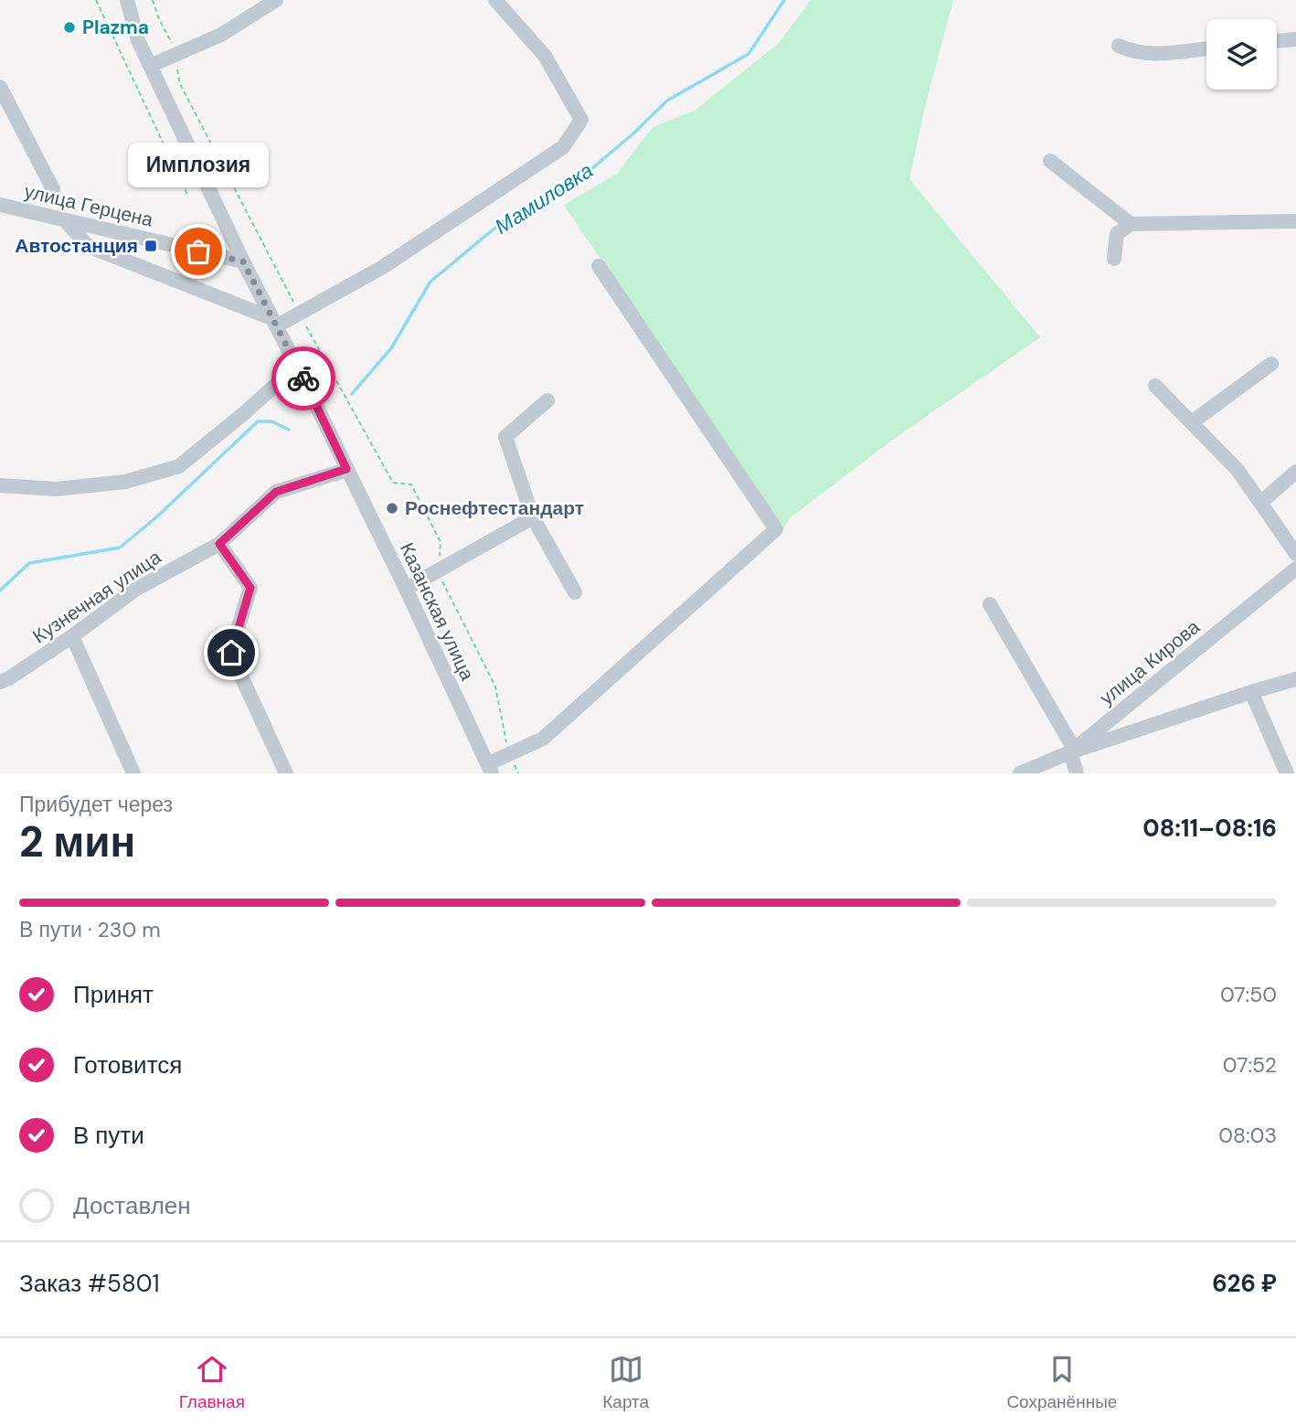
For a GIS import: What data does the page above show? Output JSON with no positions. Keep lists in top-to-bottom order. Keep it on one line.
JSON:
{"streets":{"street":["улица Герцена","Кузнечная улица","Казанская улица","улица Кирова"]},"crossings":[["улица Герцена","Казанская улица"],["Кузнечная улица","Казанская улица"]],"water":["Мамиловка"],"places":{"other":["Plazma","Имплозия","Роснефтестандарт"],"transit":["Автостанция"]},"page":{"bubble":"Имплозия","heading":["2 мин","Прибудет через","08:11–08:16"],"panel":["Заказ #5801","626 ₽"],"bar":"В пути · 230 m","list":[["Принят","07:50"],["Готовится","07:52"],["В пути","08:03"],"Доставлен"],"tabs":["Главная","Карта","Сохранённые"]}}
